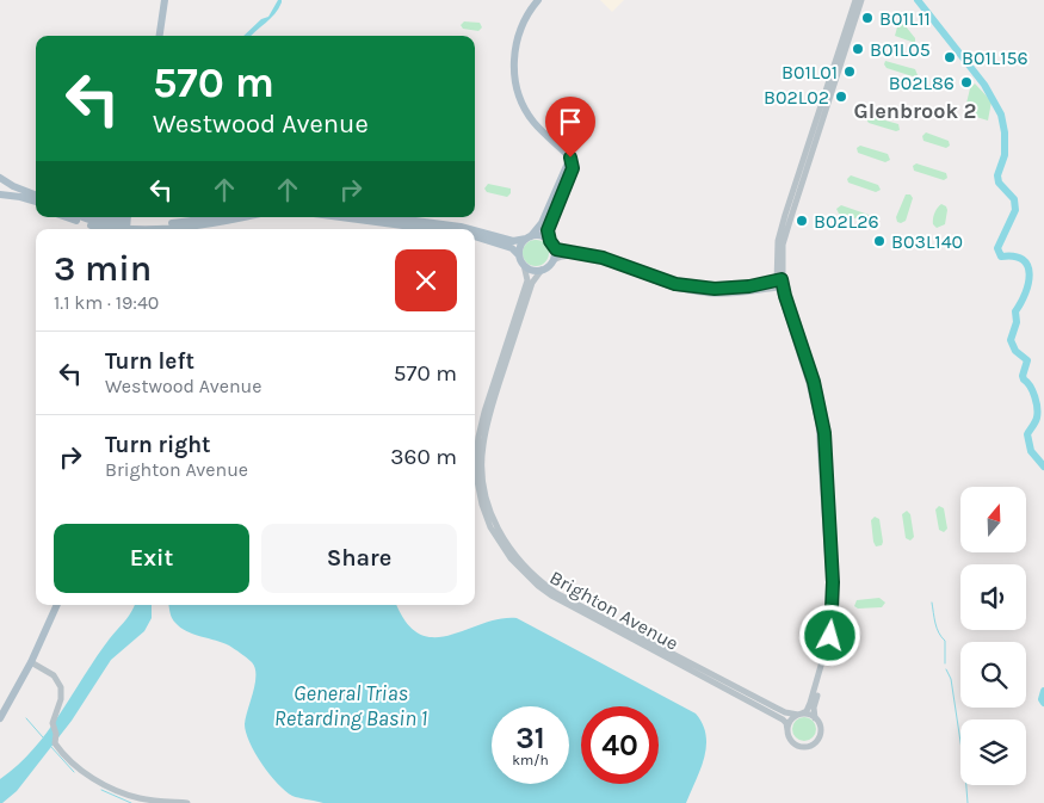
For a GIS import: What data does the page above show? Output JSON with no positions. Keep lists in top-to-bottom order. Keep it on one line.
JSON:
{"streets":{"street":["Brighton Avenue"]},"districts":["Glenbrook 2"],"water":["General Trias Retarding Basin 1"],"places":["B01L11","B01L05","B01L156","B01L01","B02L86","B02L02","B02L26","B03L140"],"north":"top","page":{"turn":["570 m","Westwood Avenue"],"heading":["3 min","1.1 km · 19:40"],"list":[{"name":"Turn left","note":"Westwood Avenue","value":"570 m"},{"name":"Turn right","note":"Brighton Avenue","value":"360 m"}],"buttons":["Exit","Share"],"speed":"31 km/h","limit":"40"}}
